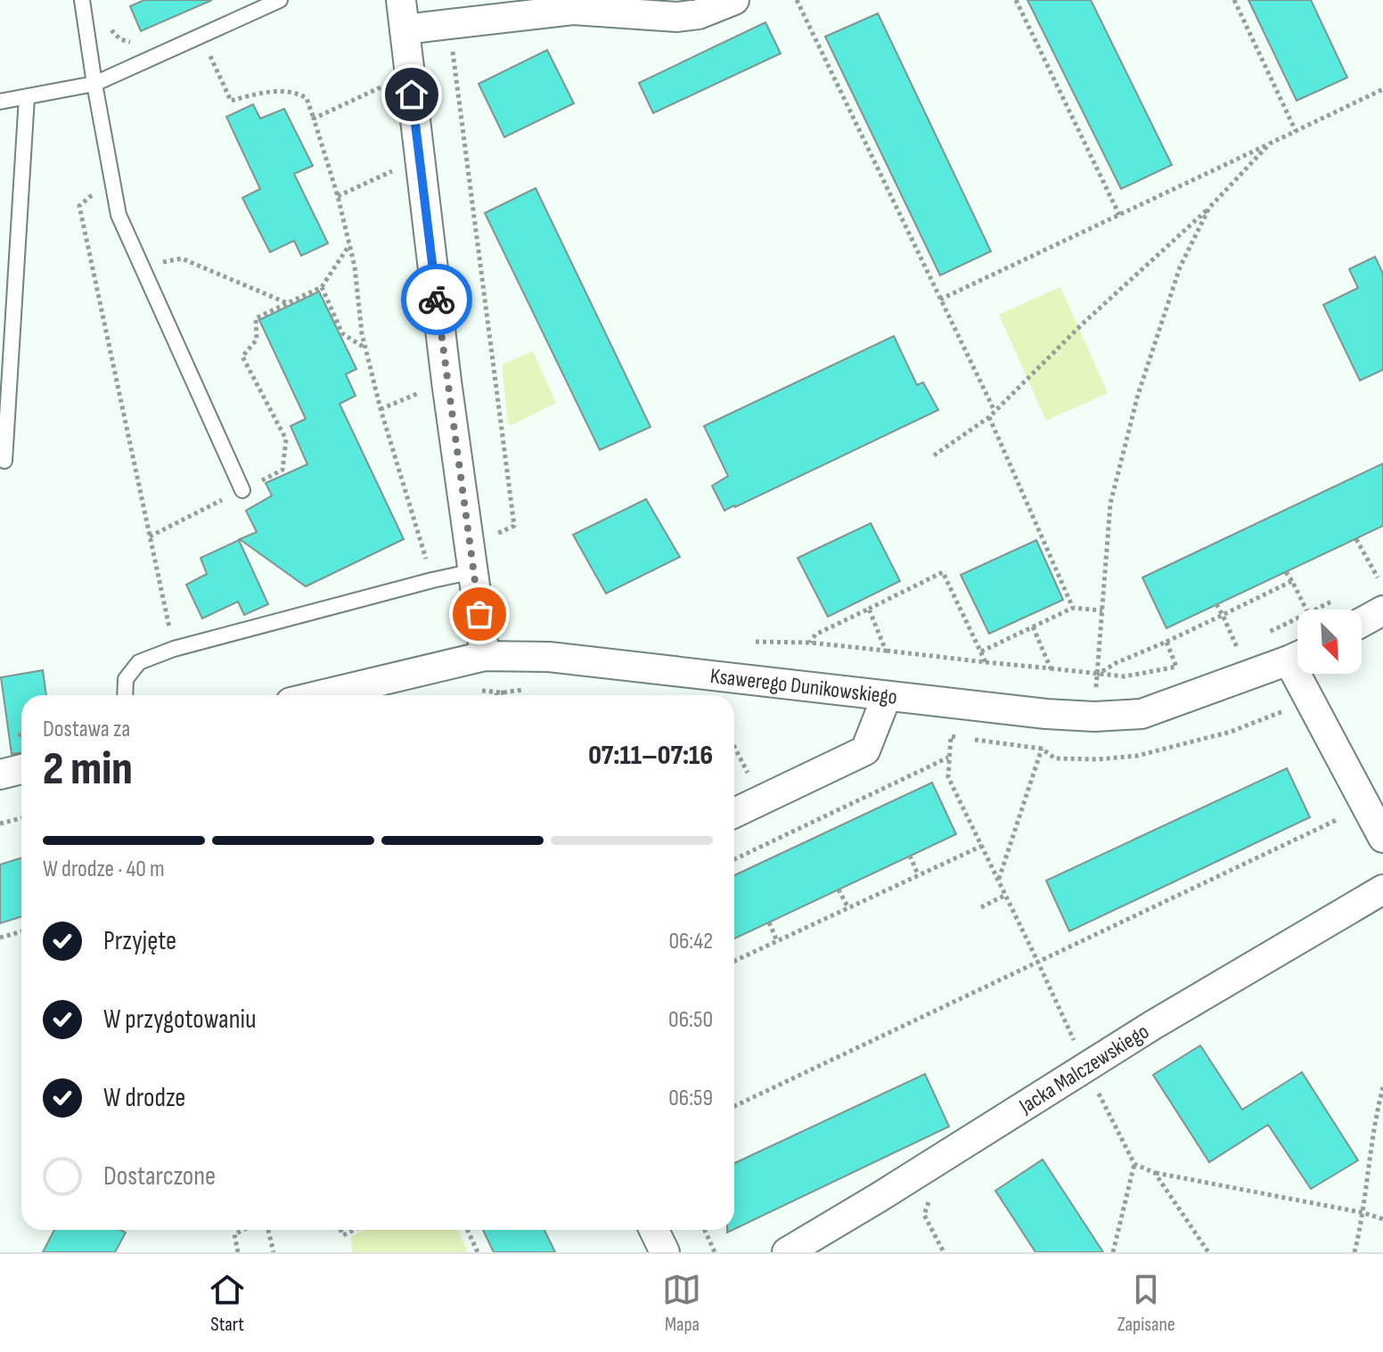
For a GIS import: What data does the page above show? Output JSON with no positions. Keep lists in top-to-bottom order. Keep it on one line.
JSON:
{"streets":{"street":["Ksawerego Dunikowskiego","Jacka Malczewskiego"]},"north":"bottom right","page":{"heading":["2 min","Dostawa za","07:11–07:16"],"bar":"W drodze · 40 m","list":[["Przyjęte","06:42"],["W przygotowaniu","06:50"],["W drodze","06:59"],"Dostarczone"],"tabs":["Start","Mapa","Zapisane"]}}
